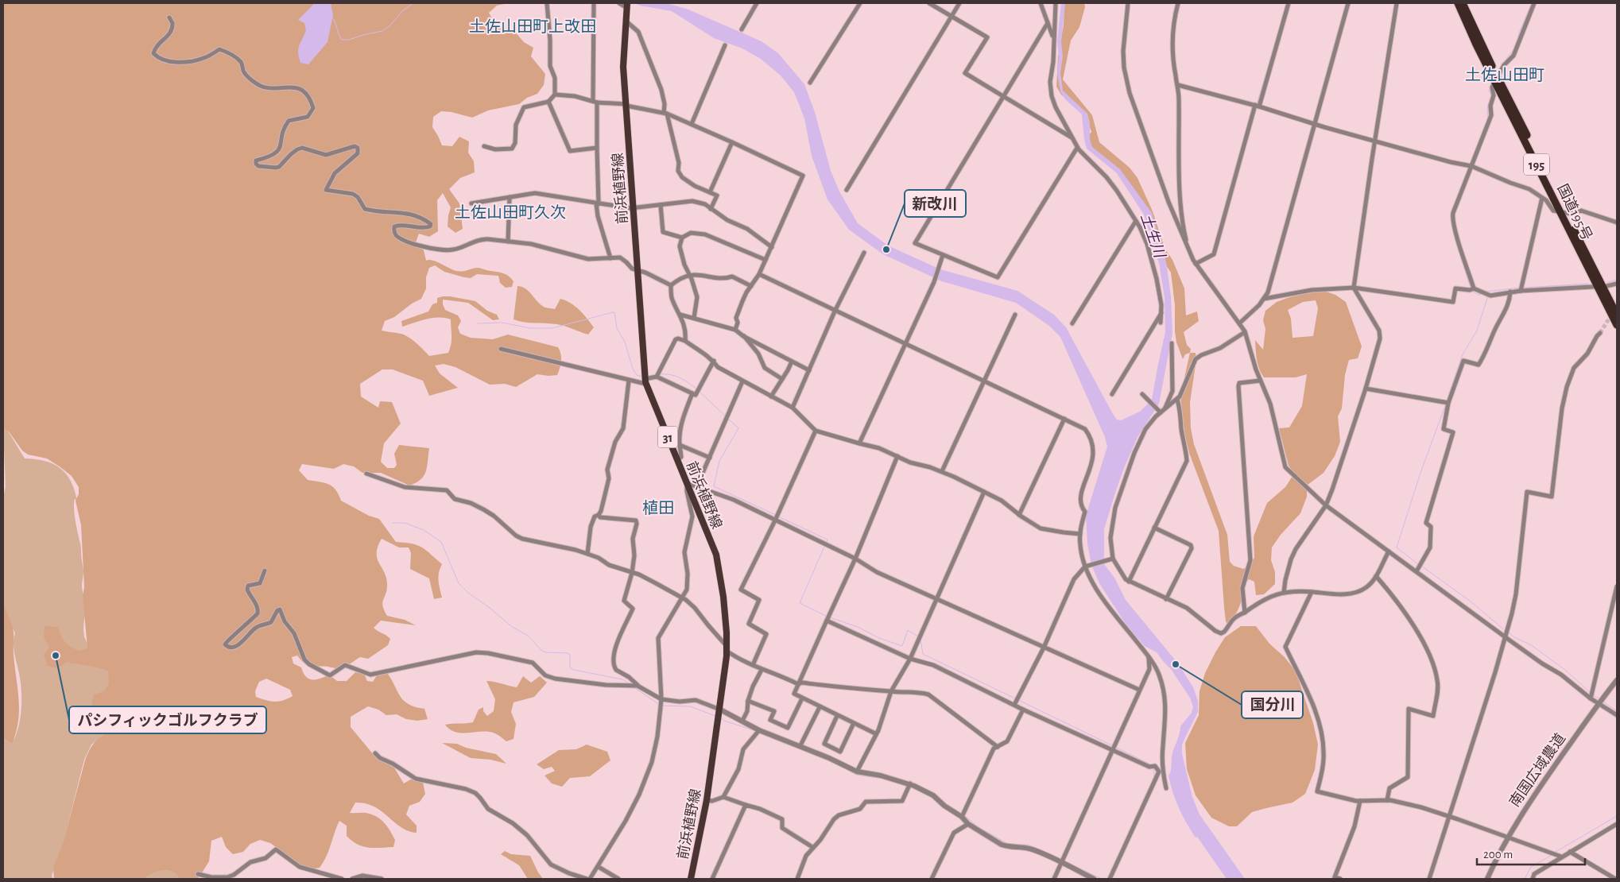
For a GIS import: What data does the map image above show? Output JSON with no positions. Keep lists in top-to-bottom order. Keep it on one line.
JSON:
{"streets":{"highway":["195","国道195号"],"main road":["前浜植野線","31"],"street":["南国広域農道"]},"districts":["土佐山田町上改田","土佐山田町","土佐山田町久次","植田"],"water":["土生川"],"places":["新改川","パシフィックゴルフクラブ","国分川"],"scale_bar":"200 m"}
